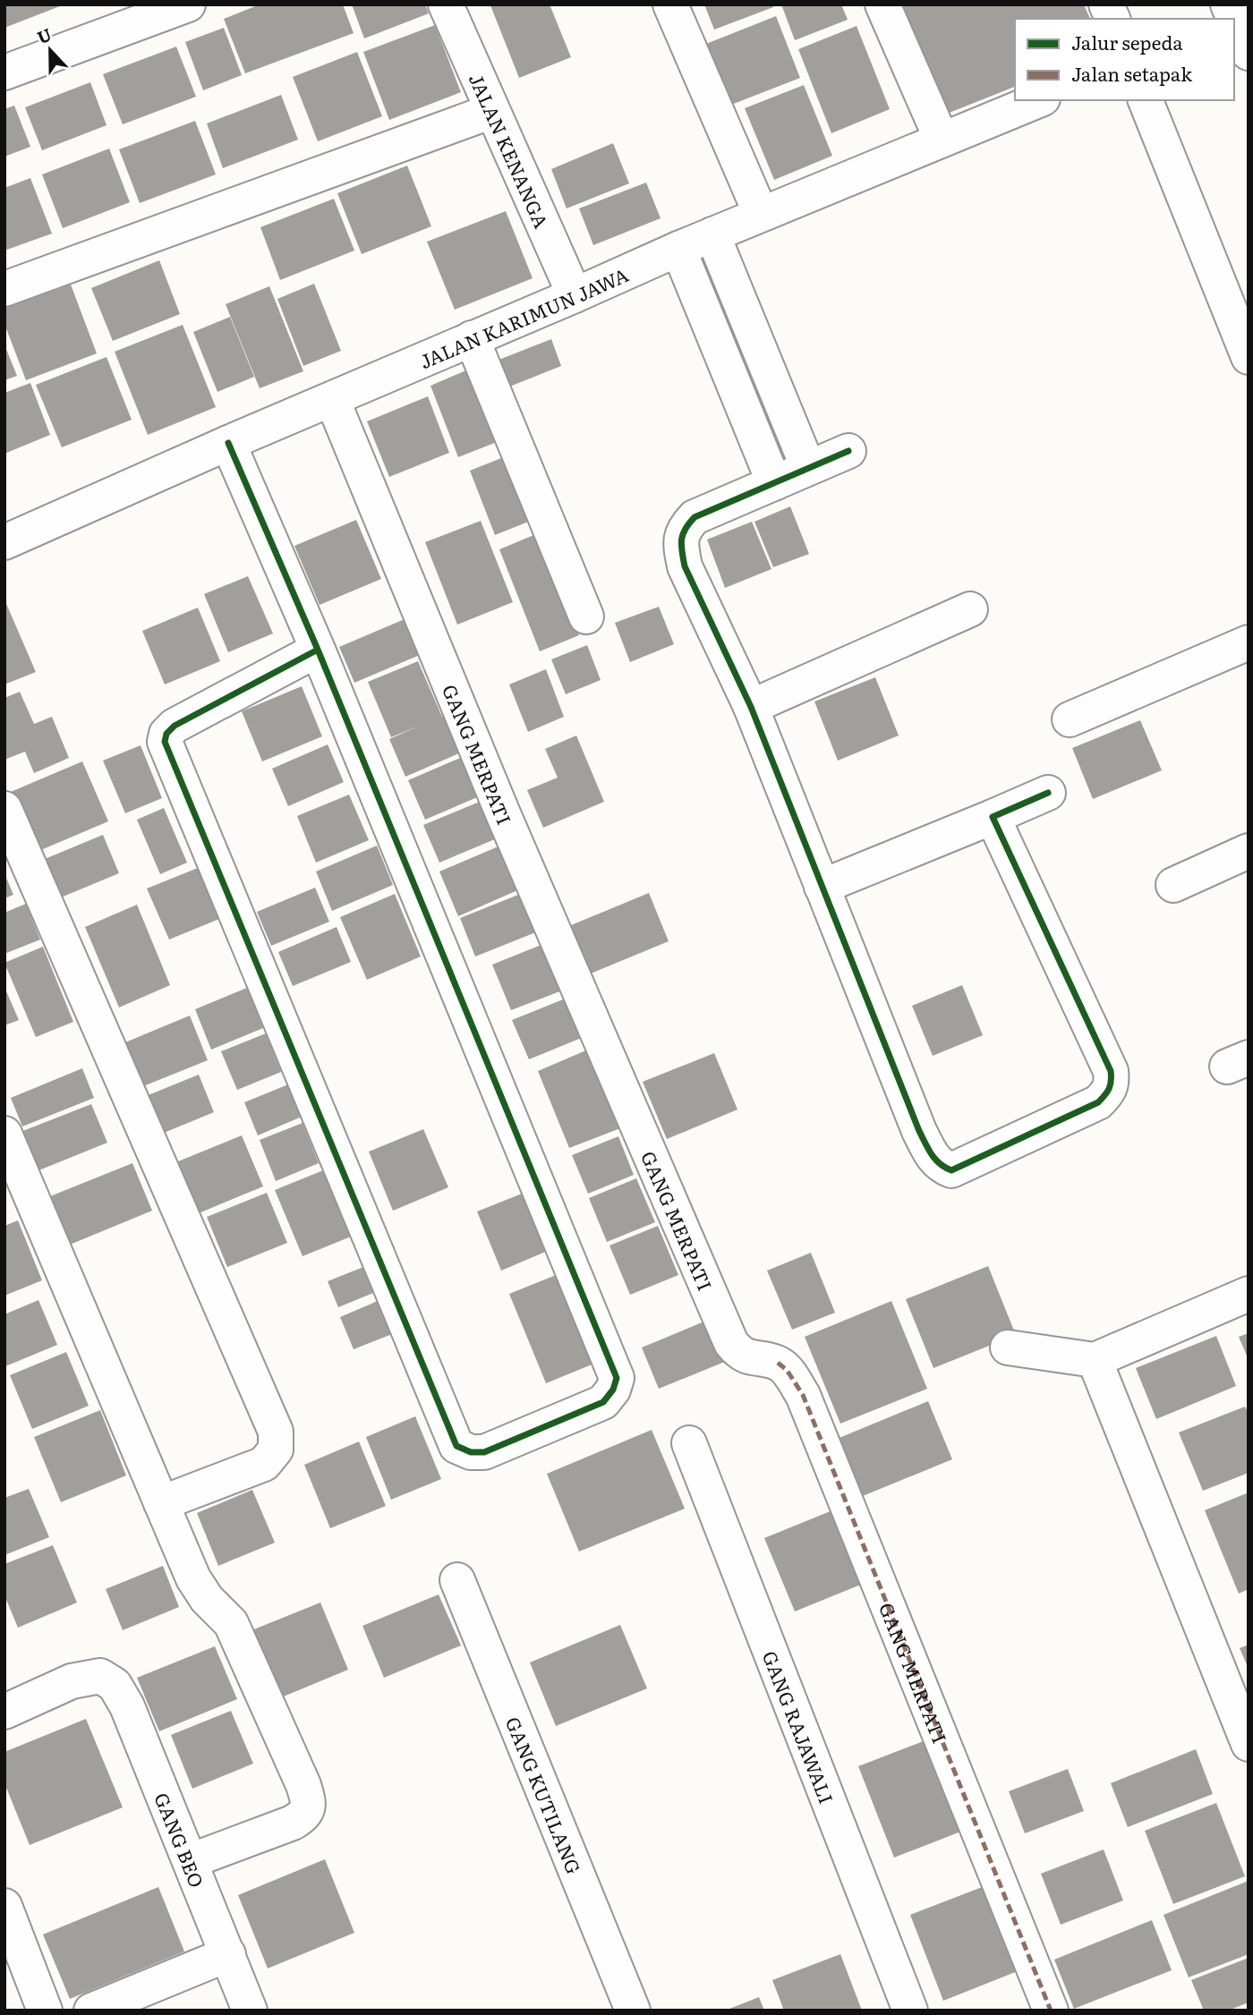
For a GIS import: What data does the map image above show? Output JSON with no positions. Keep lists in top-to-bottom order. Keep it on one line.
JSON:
{"streets":{"street":["JALAN KENANGA","JALAN KARIMUN JAWA","GANG MERPATI","GANG RAJAWALI","GANG KUTILANG","GANG BEO"]},"crossings":[["JALAN KENANGA","JALAN KARIMUN JAWA"],["JALAN KARIMUN JAWA","GANG MERPATI"]],"legend":["Jalur sepeda","Jalan setapak"],"north":"top"}
